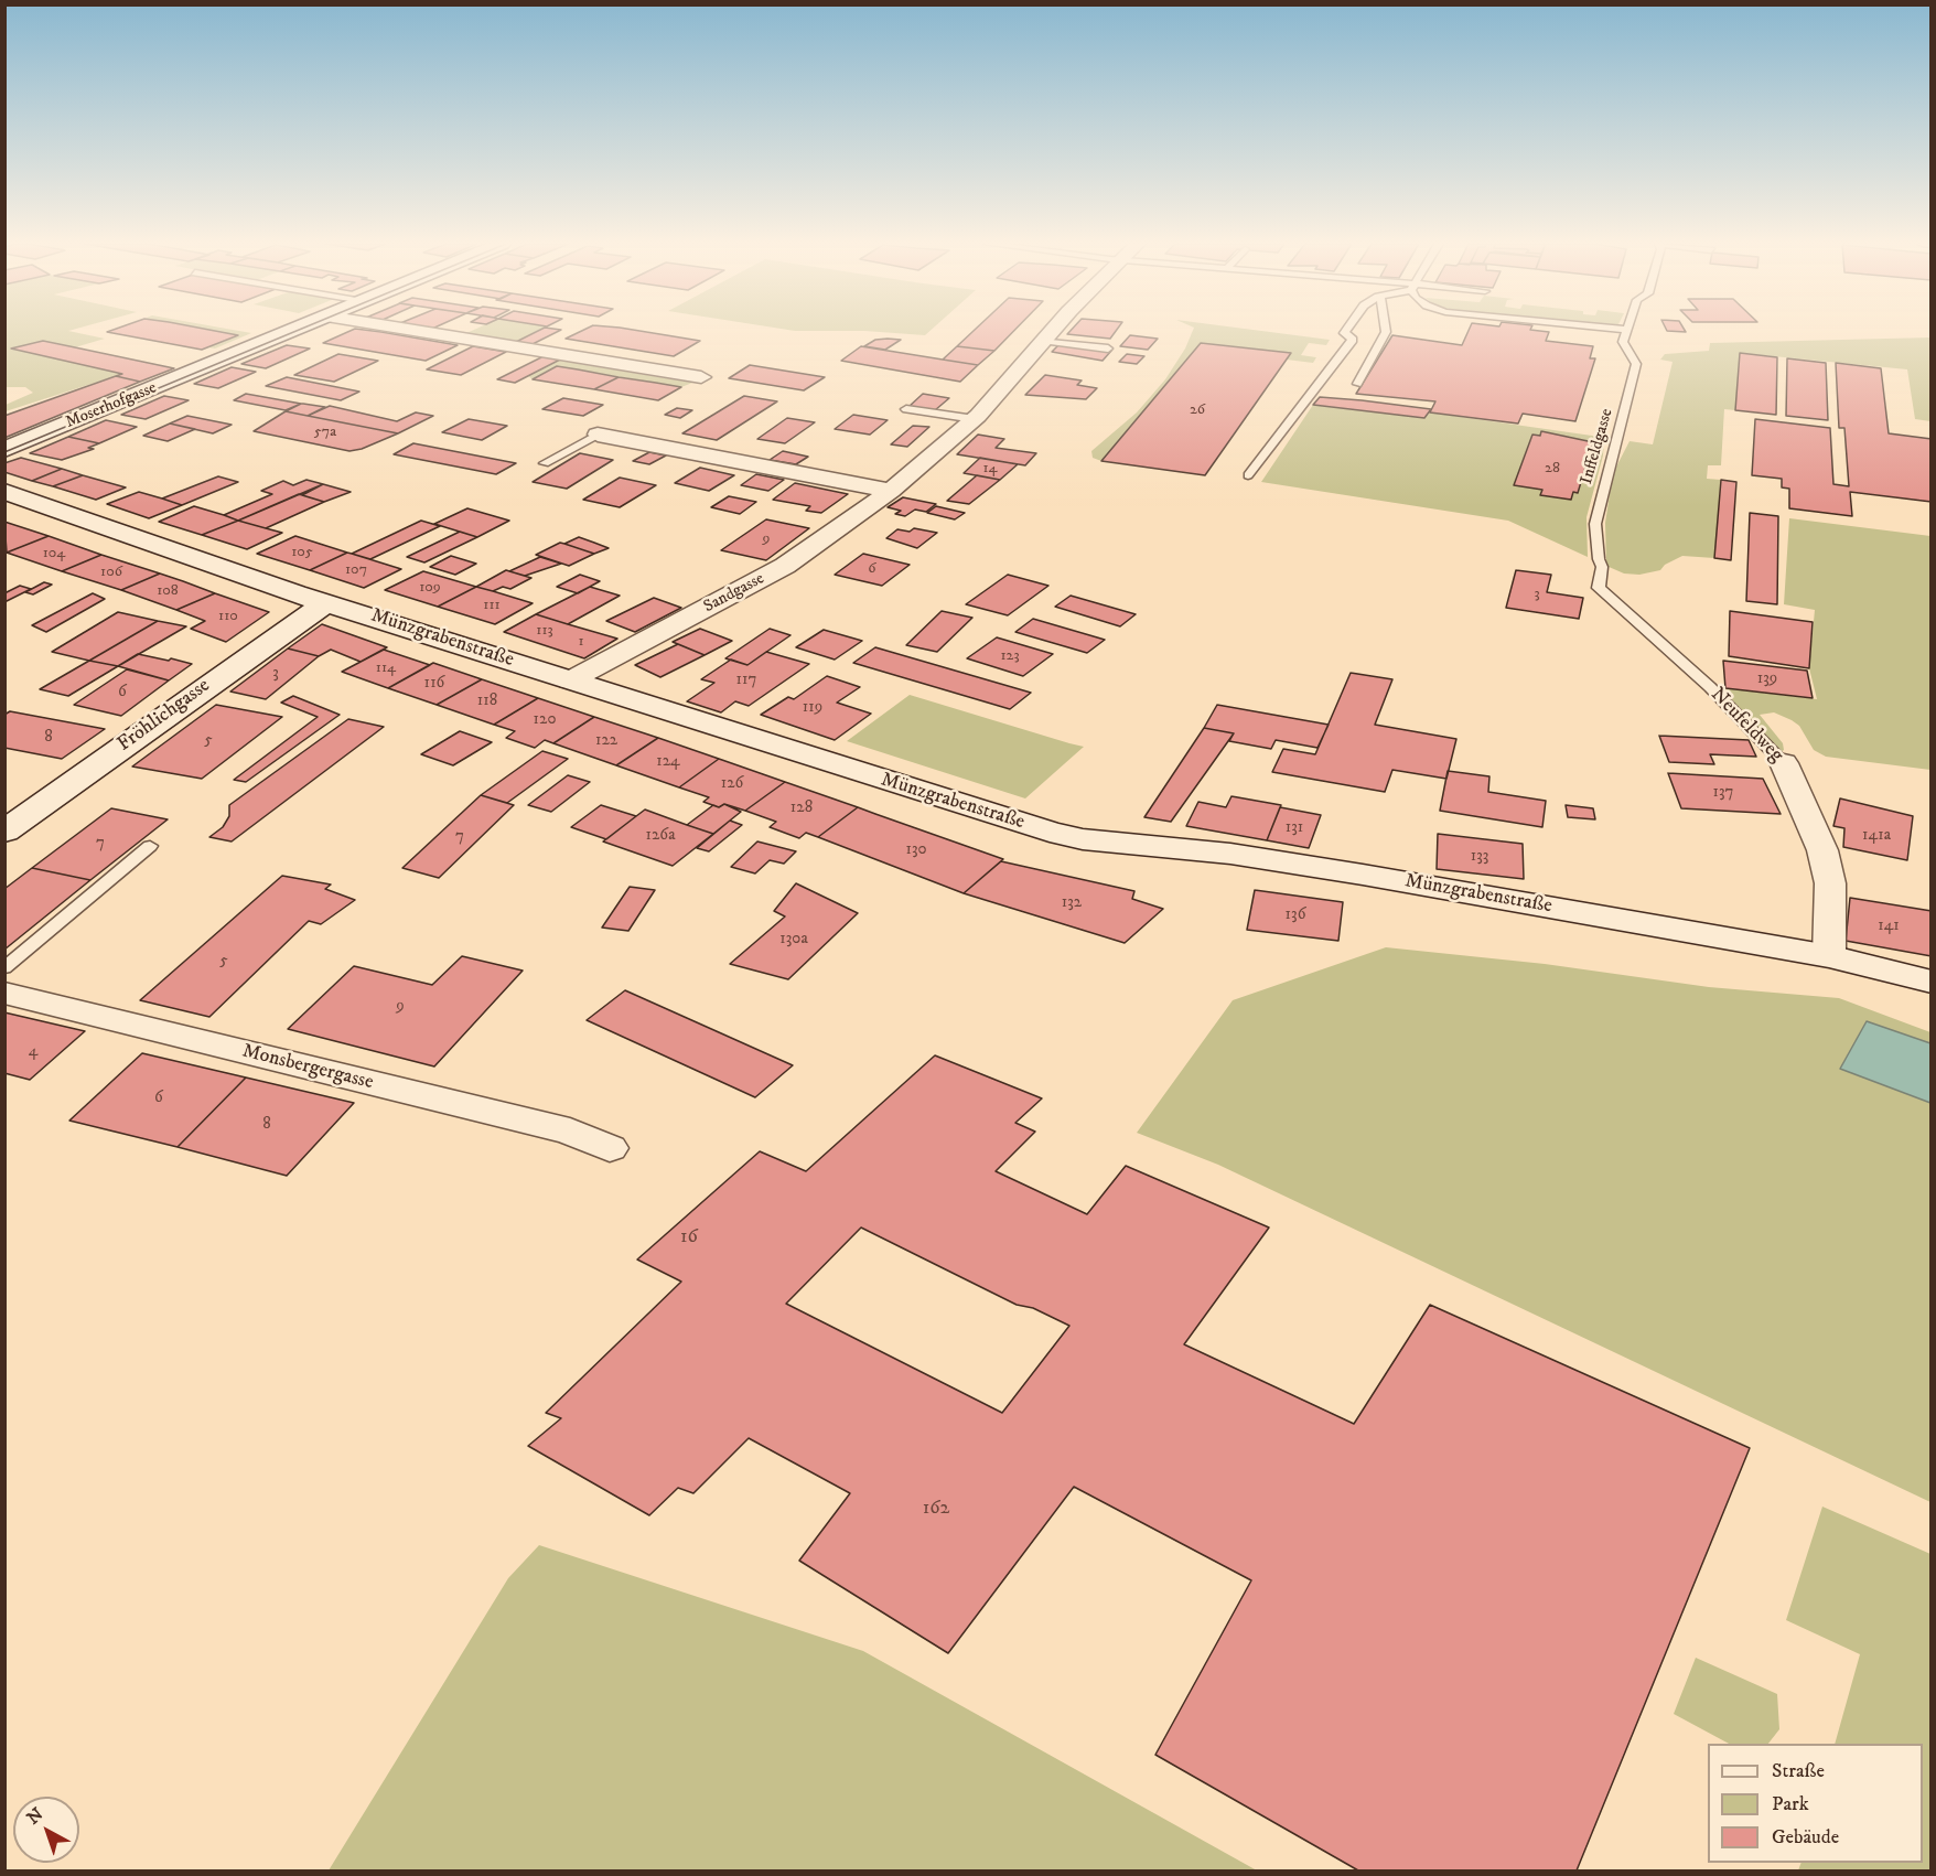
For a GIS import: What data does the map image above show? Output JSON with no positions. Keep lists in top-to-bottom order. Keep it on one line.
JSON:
{"streets":{"main road":["Moserhofgasse","Münzgrabenstraße","Fröhlichgasse"],"street":["Sandgasse","Neufeldweg","Monsbergergasse"],"lane":["Inffeldgasse"]},"crossings":[["Inffeldgasse","Neufeldweg"],["Sandgasse","Münzgrabenstraße"],["Münzgrabenstraße","Fröhlichgasse"],["Münzgrabenstraße","Neufeldweg"]],"house_numbers":["26","57a","14","28","9","105","104","6","107","106","109","108","3","111","110","113","1","123","114","3","139","117","116","6","118","119","120","8","5","122","124","126","137","128","131","126a","141a","7","7","130","133","132","136","141","130a","5","9","4","6","8","16","162"],"legend":["Straße","Park","Gebäude"],"north":"top left"}
